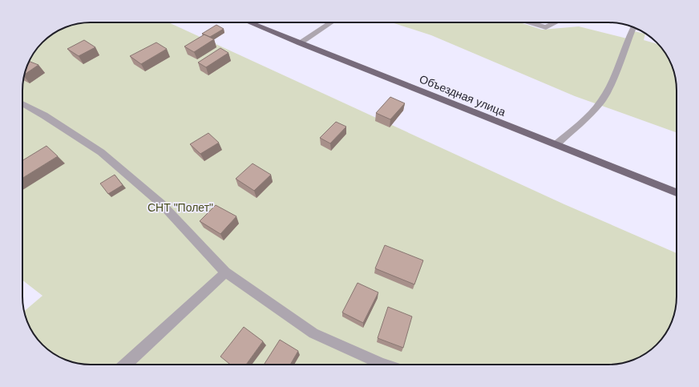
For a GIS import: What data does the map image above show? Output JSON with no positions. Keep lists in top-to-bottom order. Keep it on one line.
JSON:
{"streets":{"main road":["Объездная улица"]},"parks":["СНТ \"Полет\""]}
